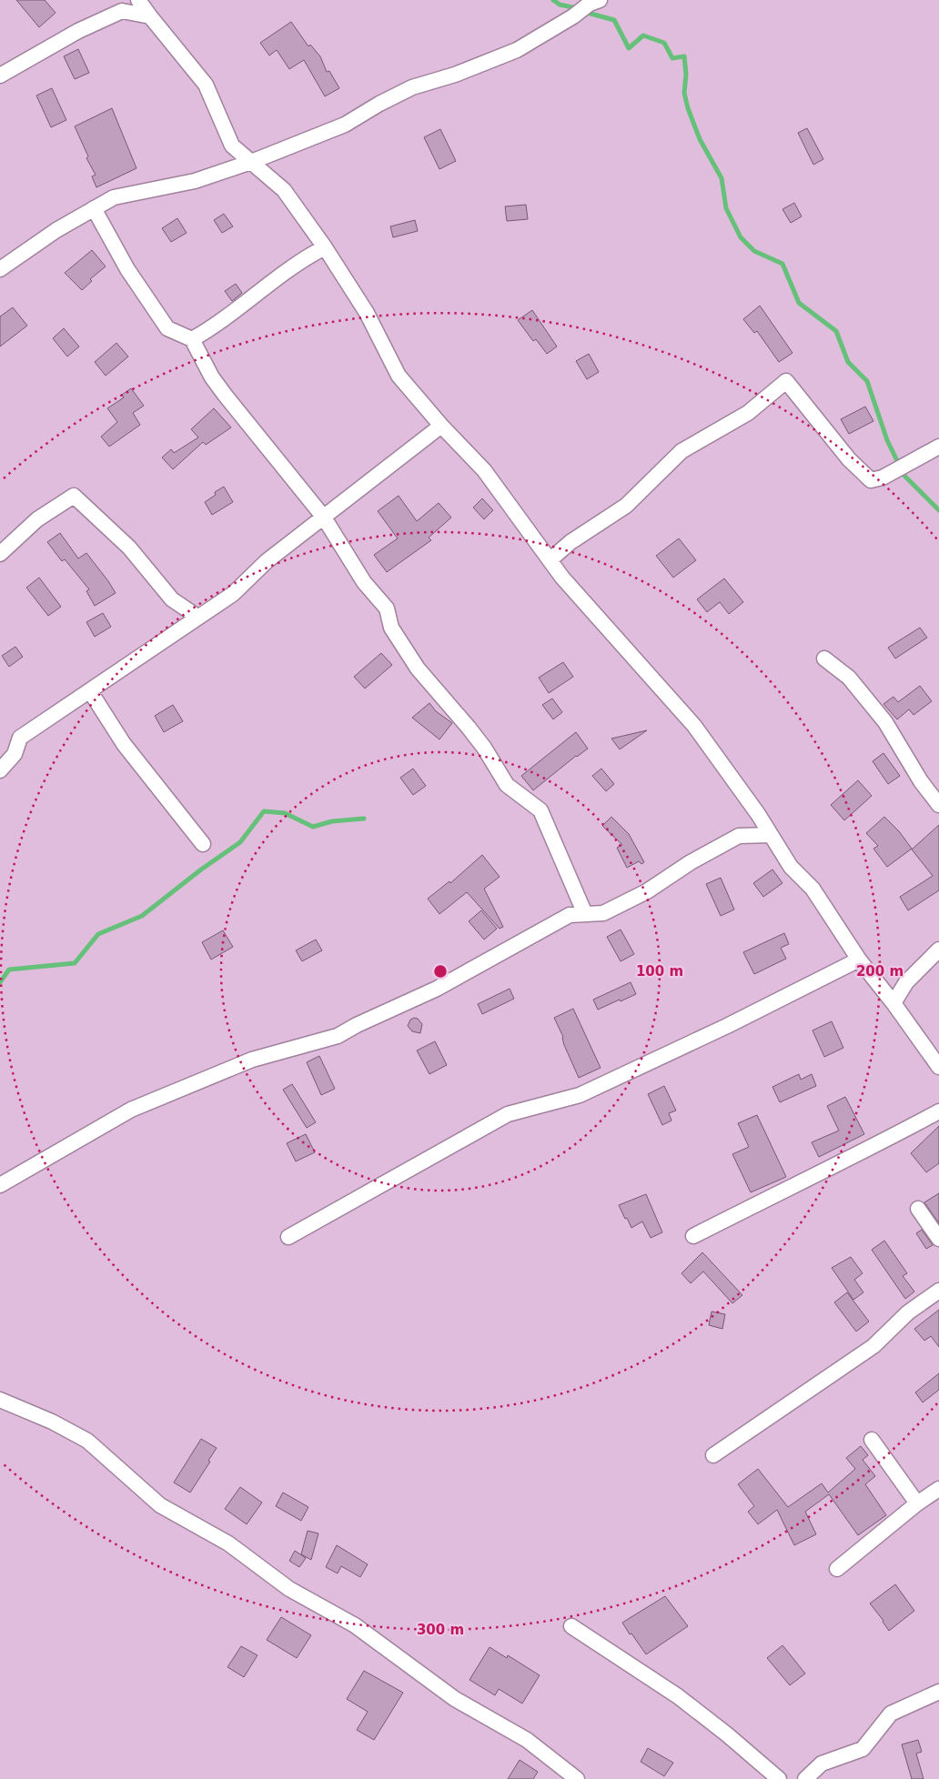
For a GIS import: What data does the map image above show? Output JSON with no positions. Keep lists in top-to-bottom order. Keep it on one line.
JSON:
{"rings":["100 m","200 m","300 m"]}
